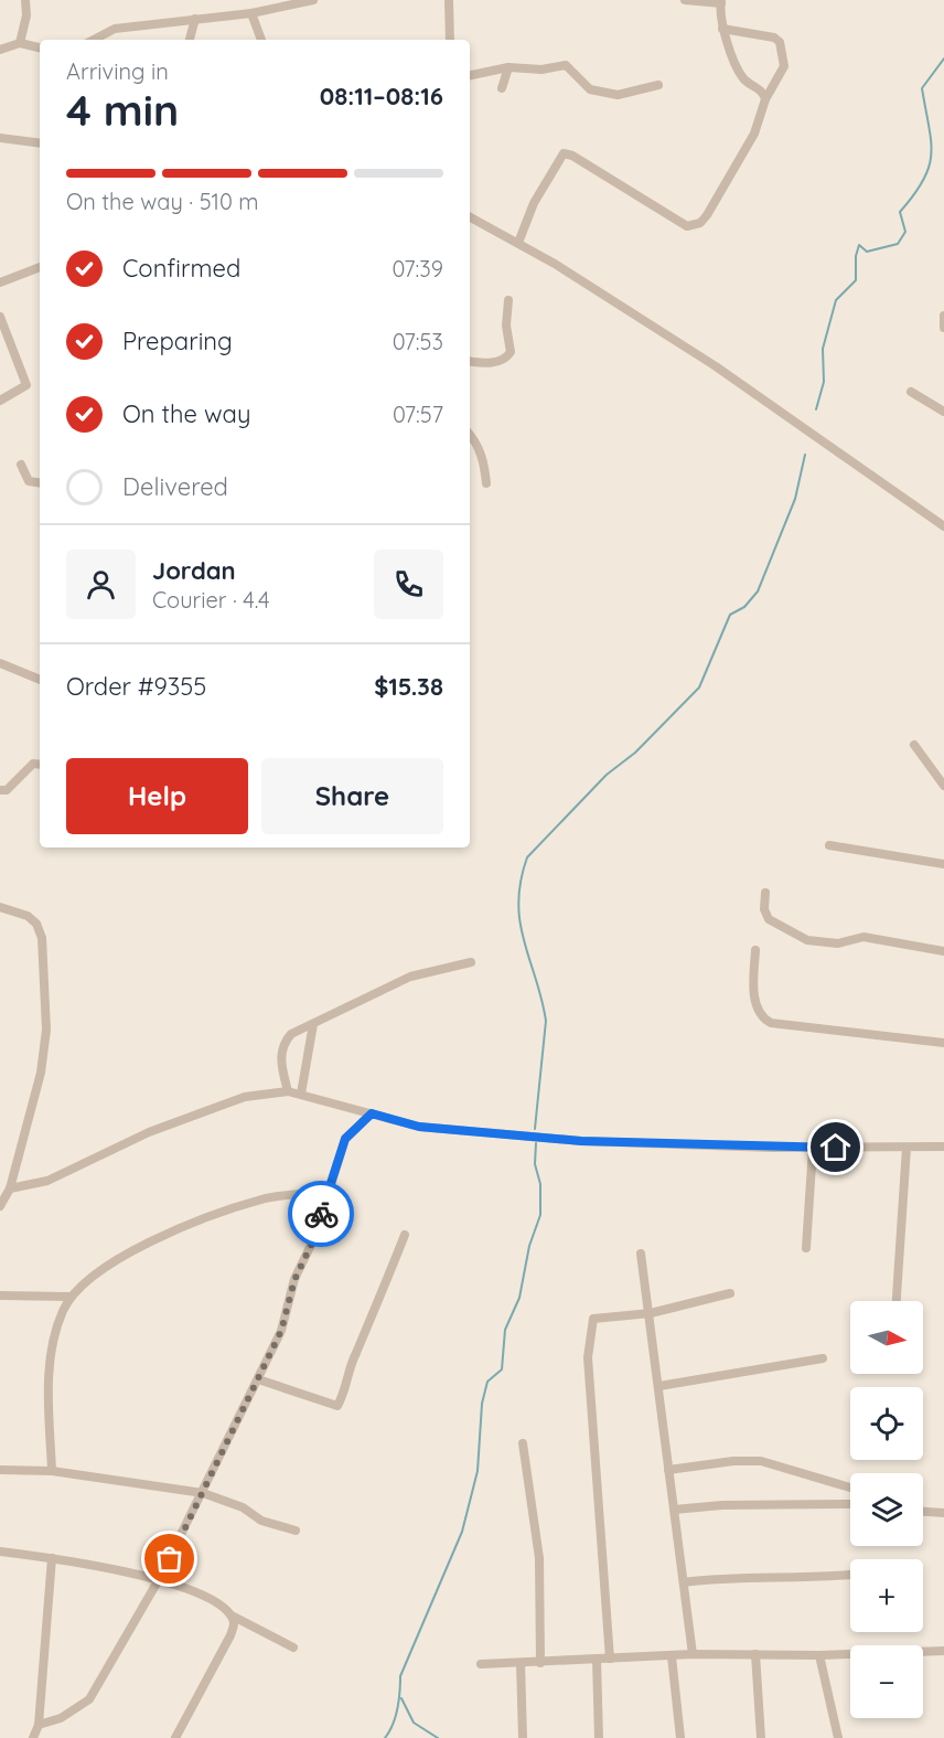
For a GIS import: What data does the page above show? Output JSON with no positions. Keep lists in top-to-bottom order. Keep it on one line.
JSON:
{"north":"right","page":{"heading":["4 min","Arriving in","08:11–08:16"],"panel":["Jordan","Courier · 4.4","Order #9355","$15.38"],"bar":"On the way · 510 m","list":[["Confirmed","07:39"],["Preparing","07:53"],["On the way","07:57"],"Delivered"],"buttons":["Help","Share"],"map_buttons":["+","−"]}}
